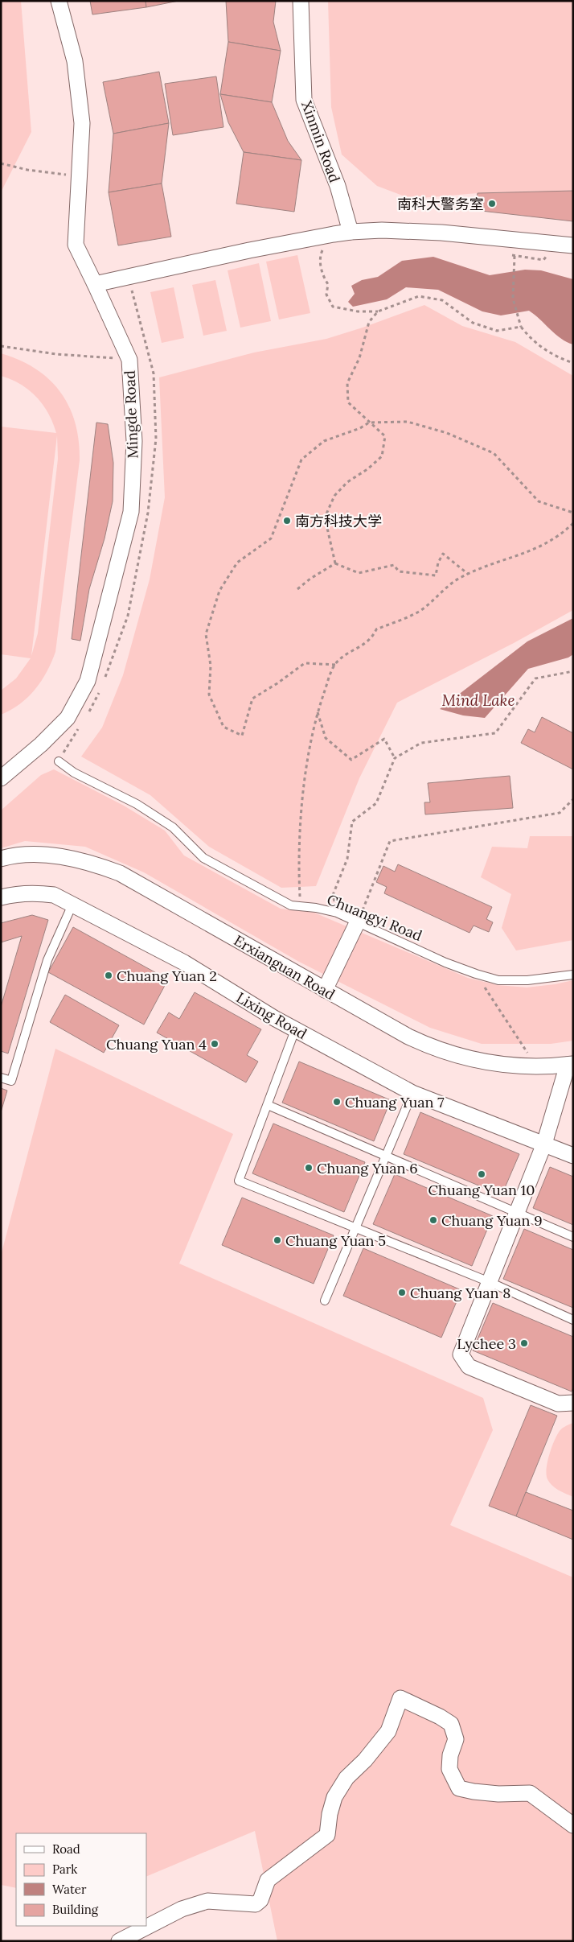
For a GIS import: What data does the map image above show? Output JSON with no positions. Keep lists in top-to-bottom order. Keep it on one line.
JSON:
{"streets":{"street":["Xinmin Road","Mingde Road","Erxianguan Road","Lixing Road"],"lane":["Chuangyi Road"]},"water":["Mind Lake"],"places":["南科大警务室","南方科技大学","Chuang Yuan 2","Chuang Yuan 4","Chuang Yuan 7","Chuang Yuan 6","Chuang Yuan 10","Chuang Yuan 9","Chuang Yuan 5","Chuang Yuan 8","Lychee 3"],"legend":["Road","Park","Water","Building"]}
